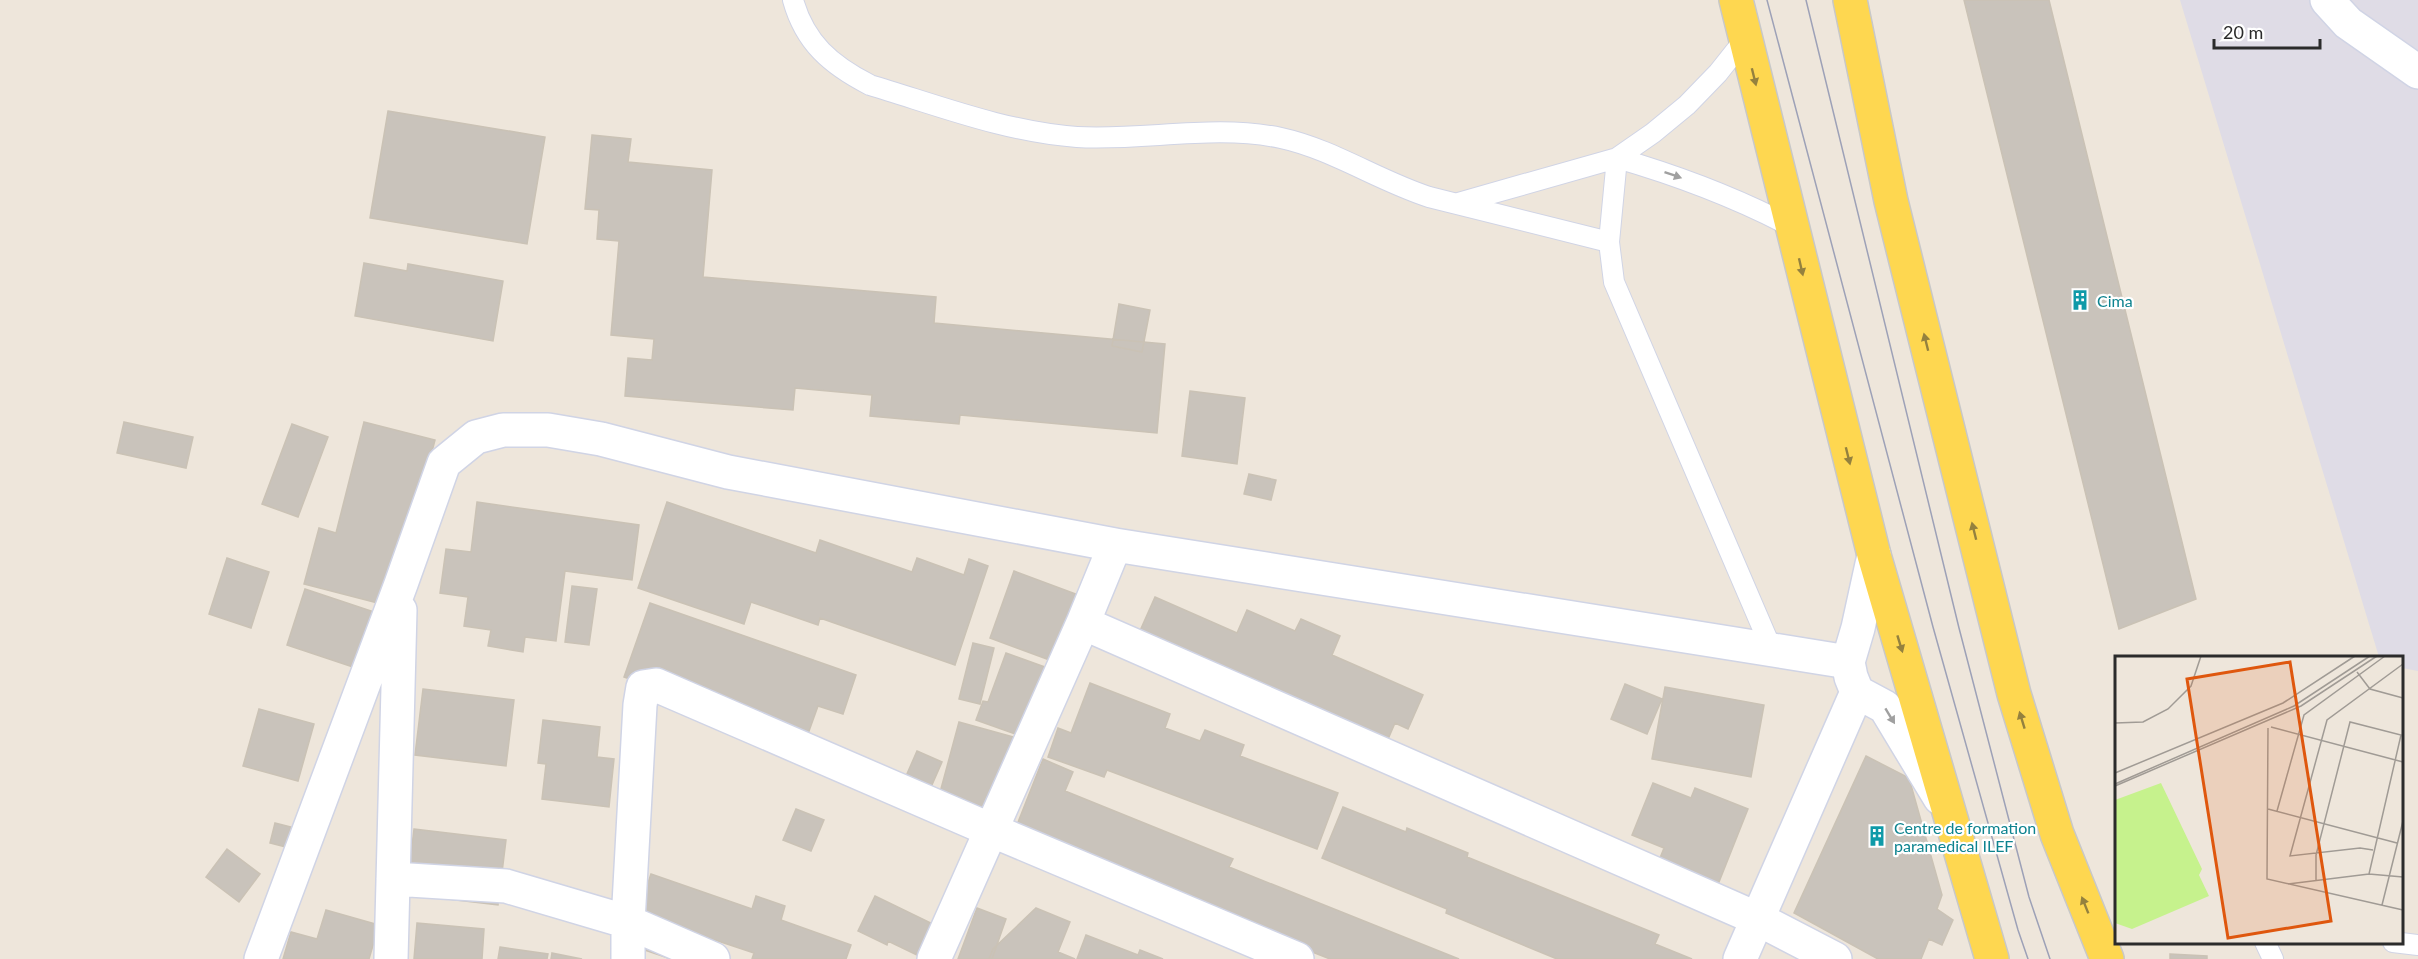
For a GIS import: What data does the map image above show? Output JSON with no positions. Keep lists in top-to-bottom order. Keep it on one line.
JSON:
{"places":{"building":["Cima","Centre de formation paramedical ILEF"]},"scale_bar":"20 m"}
